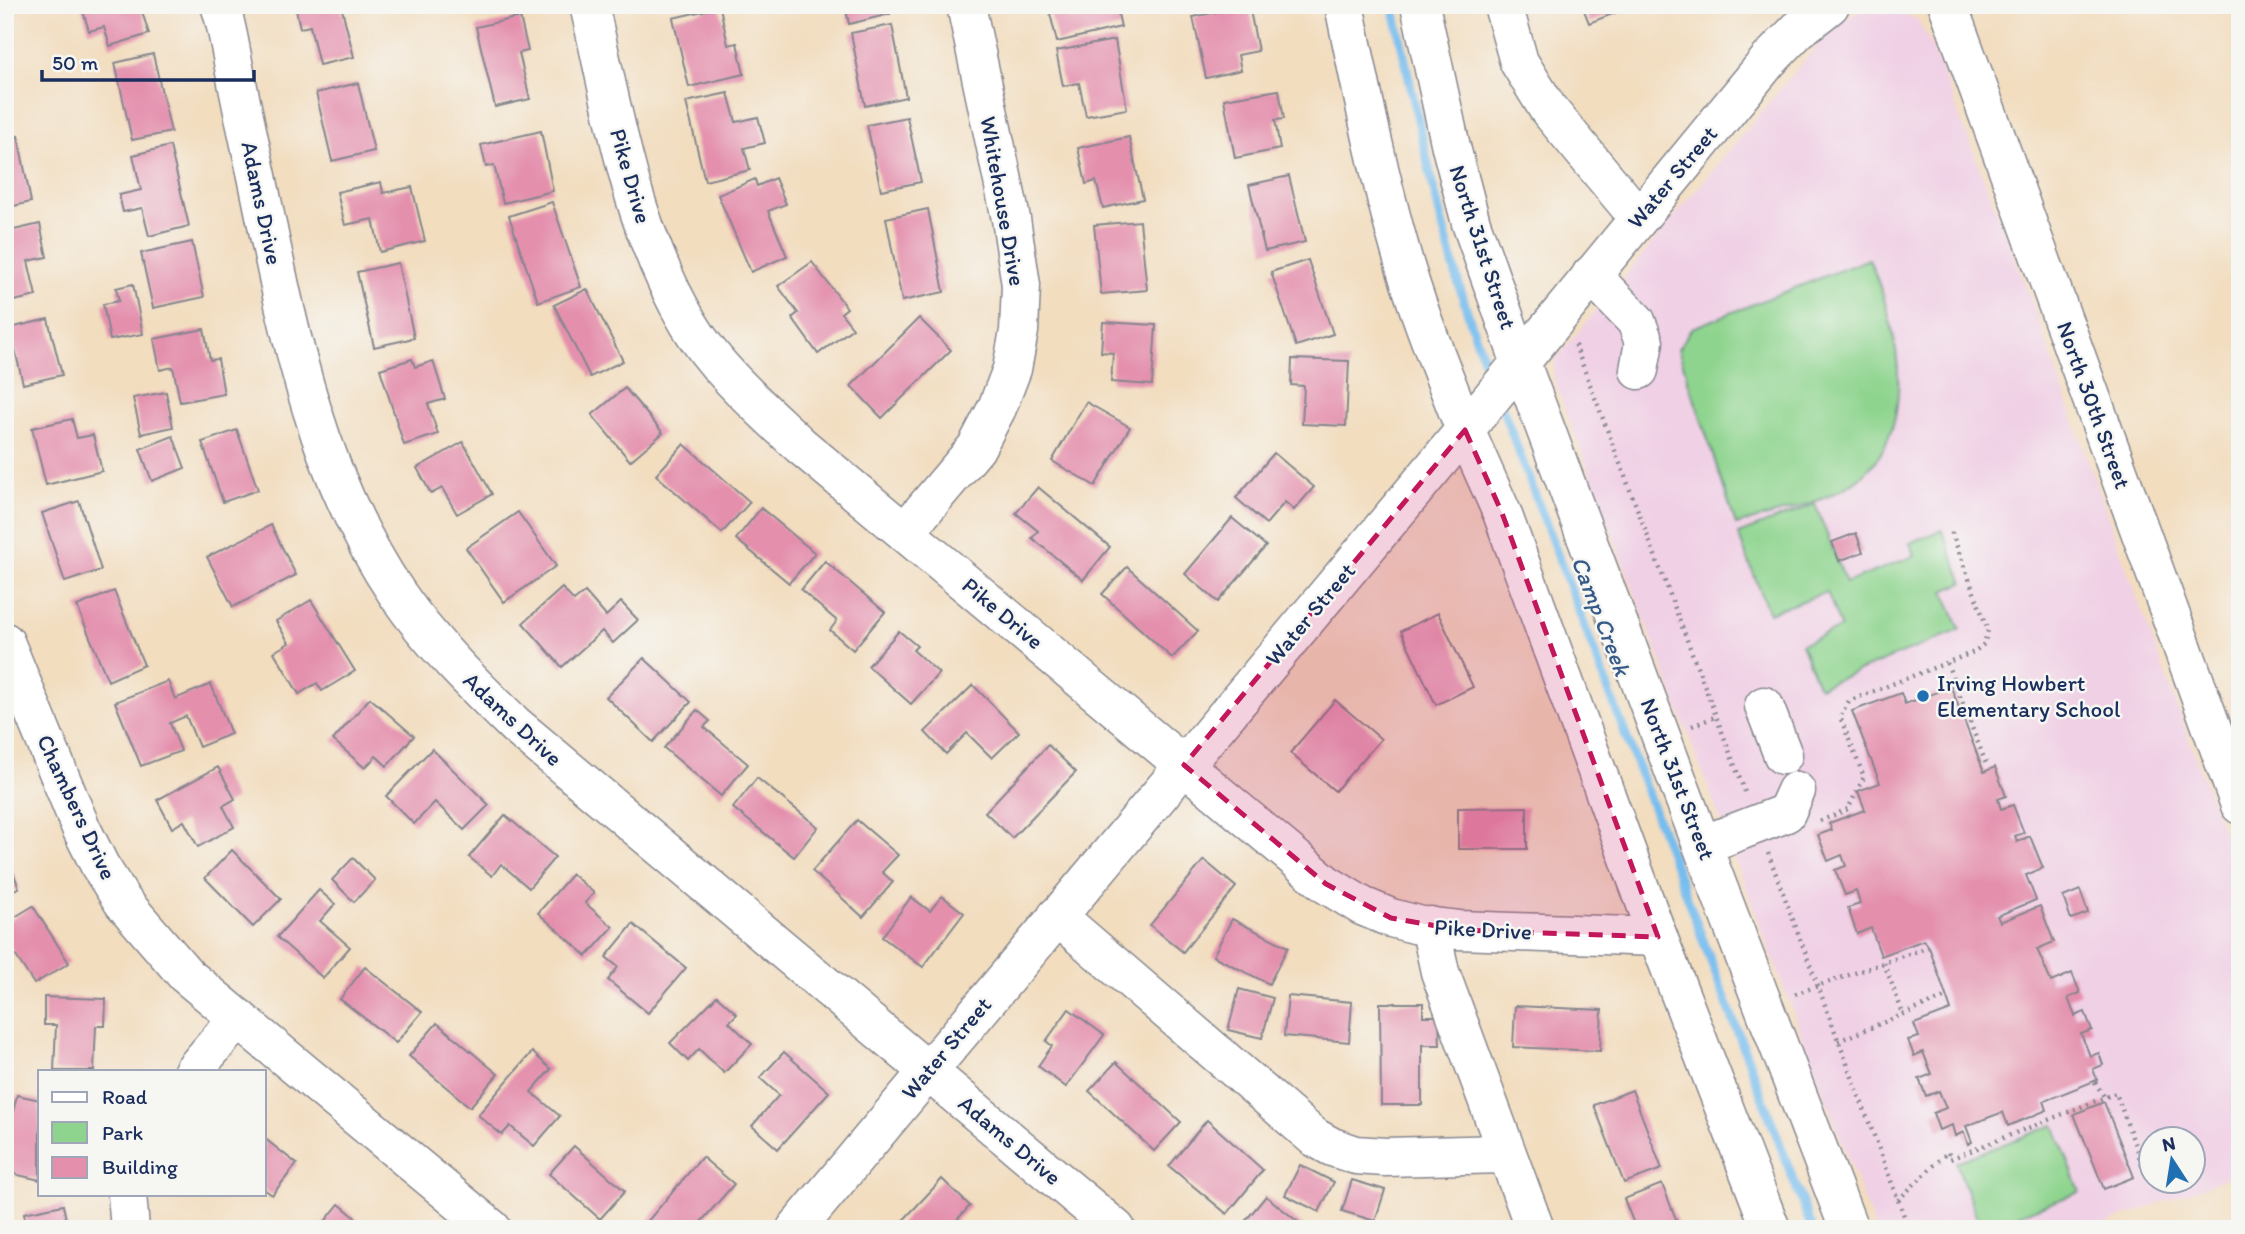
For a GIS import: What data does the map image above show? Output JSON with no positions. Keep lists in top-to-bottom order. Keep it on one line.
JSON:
{"streets":{"street":["Pike Drive","Water Street","Whitehouse Drive","Adams Drive","North 31st Street","North 30th Street","Chambers Drive"]},"crossings":[["Pike Drive","Water Street"],["Pike Drive","Whitehouse Drive"],["Water Street","Adams Drive"],["Water Street","North 31st Street"]],"water":["Camp Creek"],"places":["Irving Howbert Elementary School"],"legend":["Road","Park","Building"],"scale_bar":"50 m","north":"top"}
